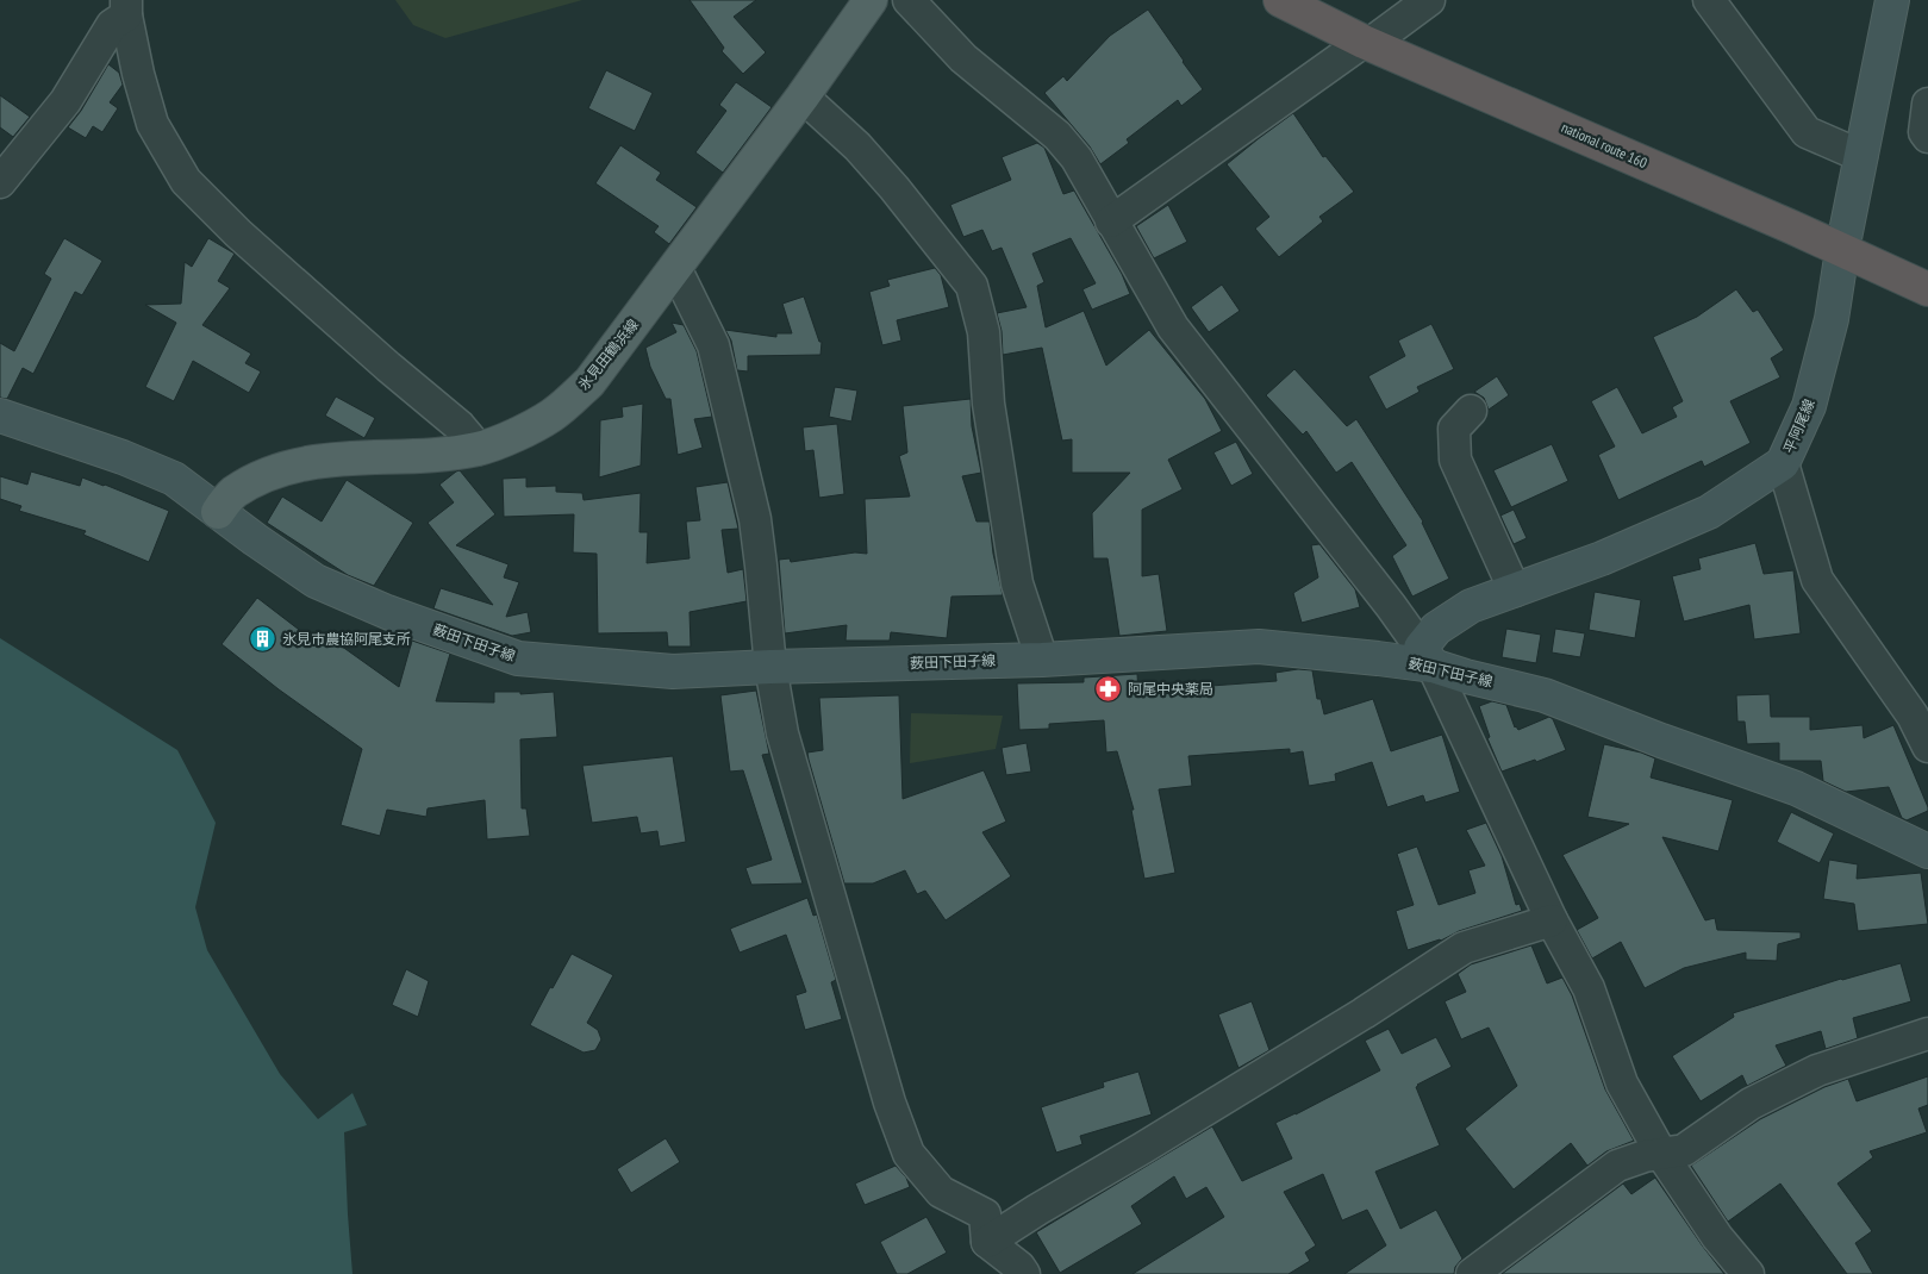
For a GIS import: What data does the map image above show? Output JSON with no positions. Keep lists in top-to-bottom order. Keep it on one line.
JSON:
{"streets":{"highway":["national route 160"],"main road":["氷見田鶴浜線","平阿尾線","薮田下田子線"]},"crossings":[["national route 160","平阿尾線"],["氷見田鶴浜線","薮田下田子線"],["平阿尾線","薮田下田子線"]],"places":{"building":["氷見市農協阿尾支所"],"pharmacy":["阿尾中央薬局"]}}
